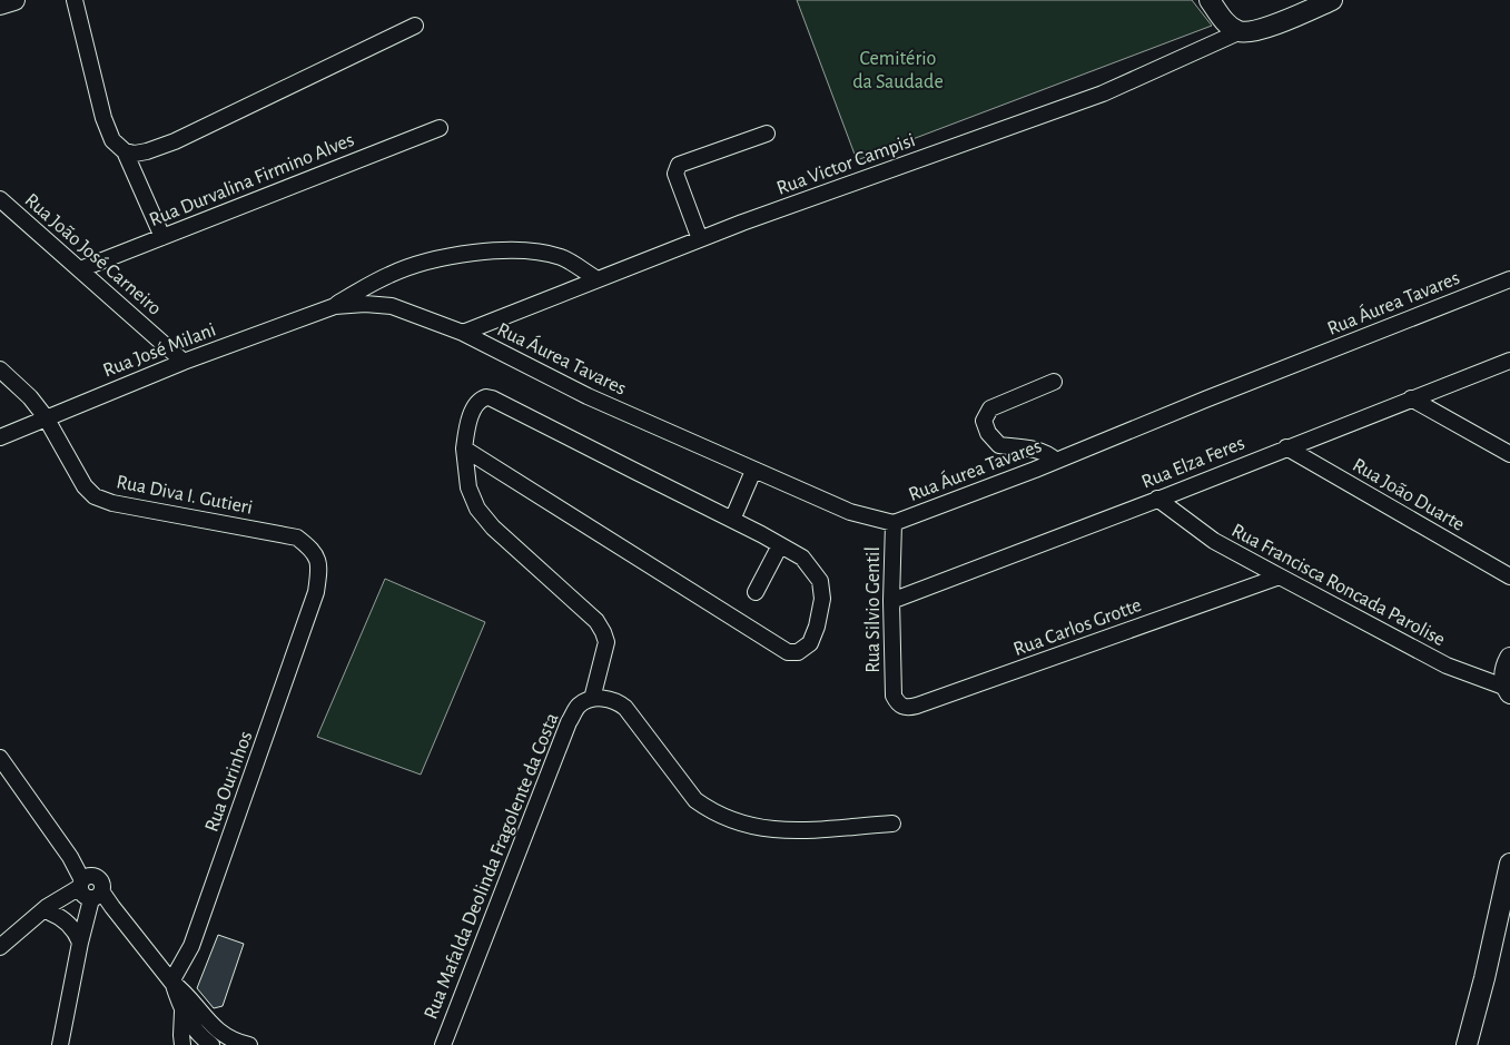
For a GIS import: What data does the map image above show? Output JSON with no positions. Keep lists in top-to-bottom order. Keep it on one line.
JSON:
{"streets":{"street":["Rua Victor Campisi","Rua Durvalina Firmino Alves","Rua João José Carneiro","Rua Áurea Tavares","Rua José Milani","Rua Elza Feres","Rua Diva I. Gutieri","Rua João Duarte","Rua Francisca Roncada Parolise","Rua Silvio Gentil","Rua Carlos Grotte","Rua Ourinhos","Rua Mafalda Deolinda Fragolente da Costa"]},"crossings":[["Rua Victor Campisi","Rua Áurea Tavares"],["Rua Victor Campisi","Rua José Milani"],["Rua Durvalina Firmino Alves","Rua João José Carneiro"],["Rua João José Carneiro","Rua José Milani"],["Rua Áurea Tavares","Rua José Milani"],["Rua Áurea Tavares","Rua Silvio Gentil"],["Rua José Milani","Rua Diva I. Gutieri"],["Rua Elza Feres","Rua João Duarte"],["Rua Elza Feres","Rua Francisca Roncada Parolise"],["Rua Elza Feres","Rua Silvio Gentil"],["Rua Diva I. Gutieri","Rua Ourinhos"],["Rua Francisca Roncada Parolise","Rua Carlos Grotte"],["Rua Silvio Gentil","Rua Carlos Grotte"]],"parks":["Cemitério da Saudade"]}
